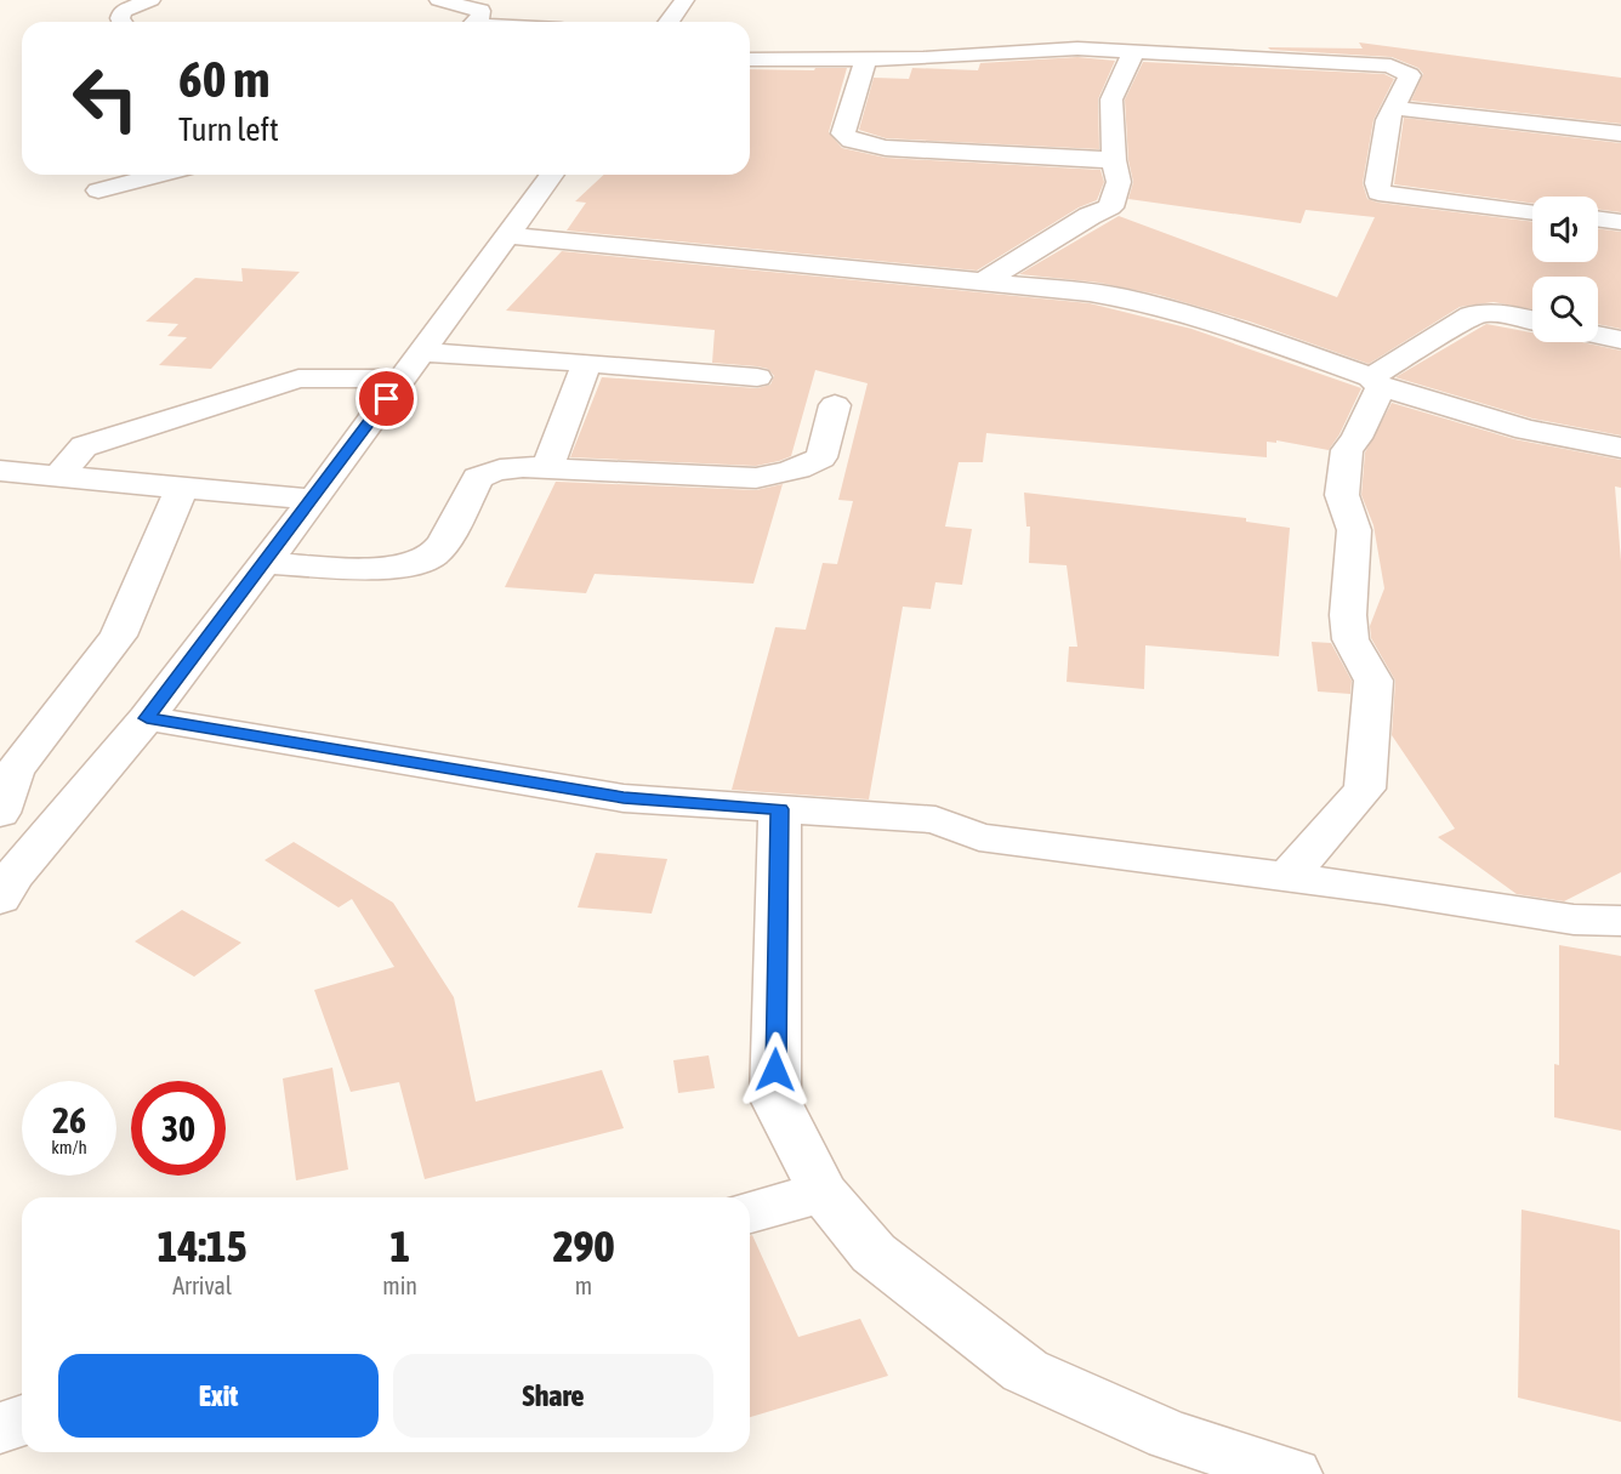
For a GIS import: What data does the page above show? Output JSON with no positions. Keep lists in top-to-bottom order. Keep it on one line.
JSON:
{"page":{"turn":["60 m","Turn left"],"speed":"26 km/h","limit":"30","eta":["14:15","Arrival","1","min","290","m"],"buttons":["Exit","Share"]}}
